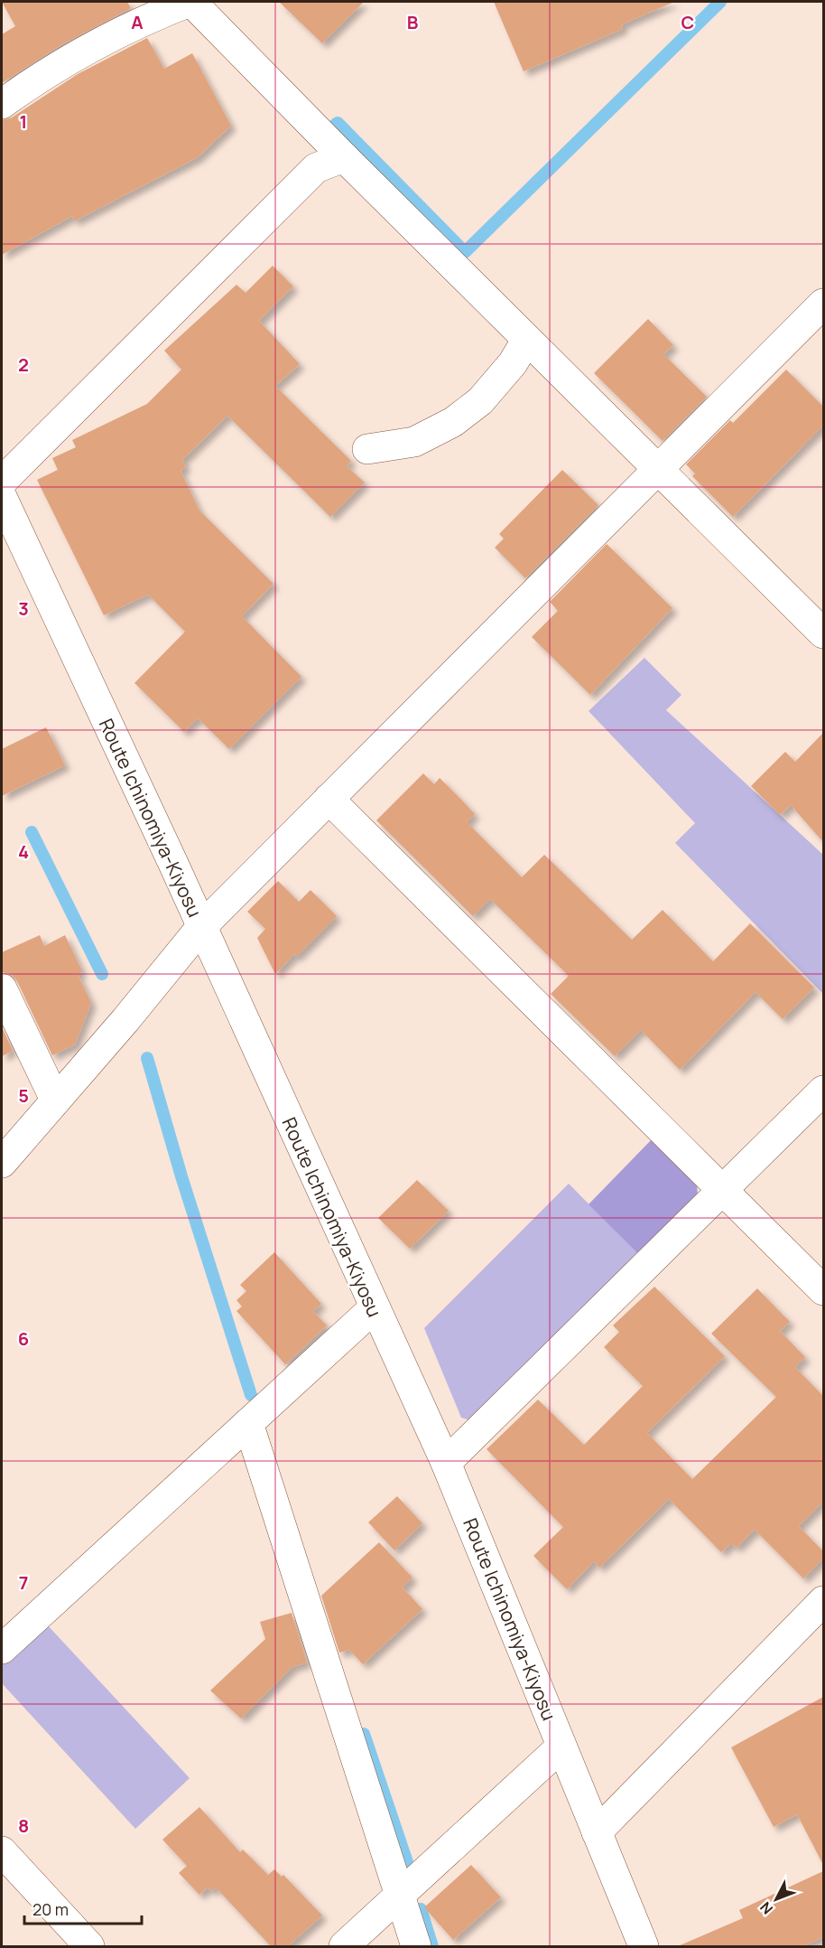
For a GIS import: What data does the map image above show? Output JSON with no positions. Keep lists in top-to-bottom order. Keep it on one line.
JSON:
{"streets":{"street":["Route Ichinomiya-Kiyosu"]},"scale_bar":"20 m","north":"bottom left","grid":{"columns":["A","B","C"],"rows":["1","2","3","4","5","6","7","8"]}}
